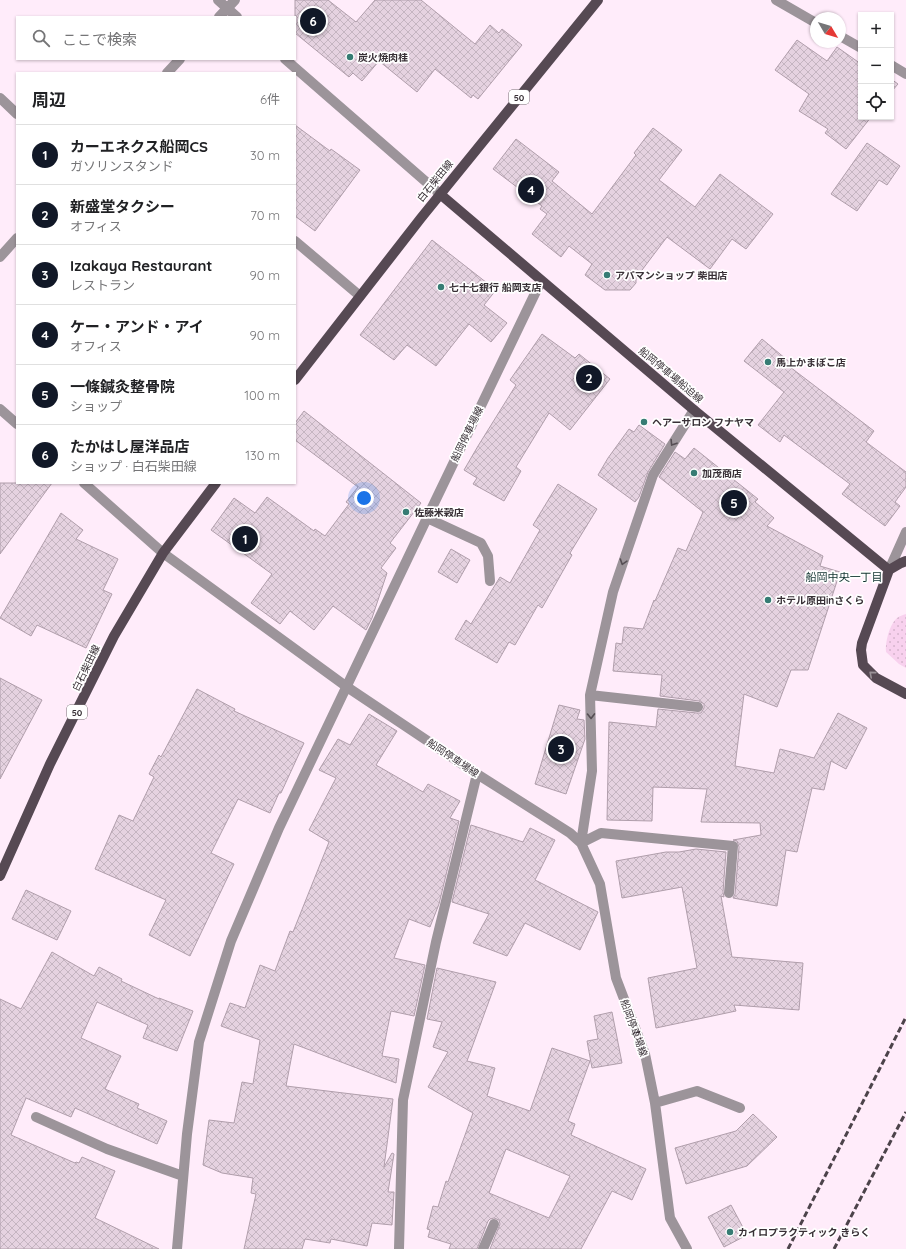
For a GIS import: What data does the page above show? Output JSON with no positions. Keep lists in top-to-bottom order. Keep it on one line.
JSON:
{"streets":{"main road":["50","白石柴田線","船岡停車場船迫線"],"street":["船岡停車場線"]},"crossings":[["白石柴田線","船岡停車場船迫線"],["船岡停車場船迫線","船岡停車場線"]],"districts":["船岡中央一丁目"],"places":["炭火焼肉桂","アパマンショップ 柴田店","七十七銀行 船岡支店","馬上かまぼこ店","ヘアーサロン フナヤマ","加茂商店","佐藤米穀店","ホテル原田inさくら","カイロプラクティック きらく"],"north":"bottom right","page":{"pins":["6","4","2","5","1","3"],"map_buttons":["+","−"],"search":"ここで検索","heading":["周辺","6件"],"list":[{"mark":"1","name":"カーエネクス船岡CS","note":"ガソリンスタンド","value":"30 m"},{"mark":"2","name":"新盛堂タクシー","note":"オフィス","value":"70 m"},{"mark":"3","name":"Izakaya Restaurant","note":"レストラン","value":"90 m"},{"mark":"4","name":"ケー・アンド・アイ","note":"オフィス","value":"90 m"},{"mark":"5","name":"一條鍼灸整骨院","note":"ショップ","value":"100 m"},{"mark":"6","name":"たかはし屋洋品店","note":"ショップ · 白石柴田線","value":"130 m"}]}}
